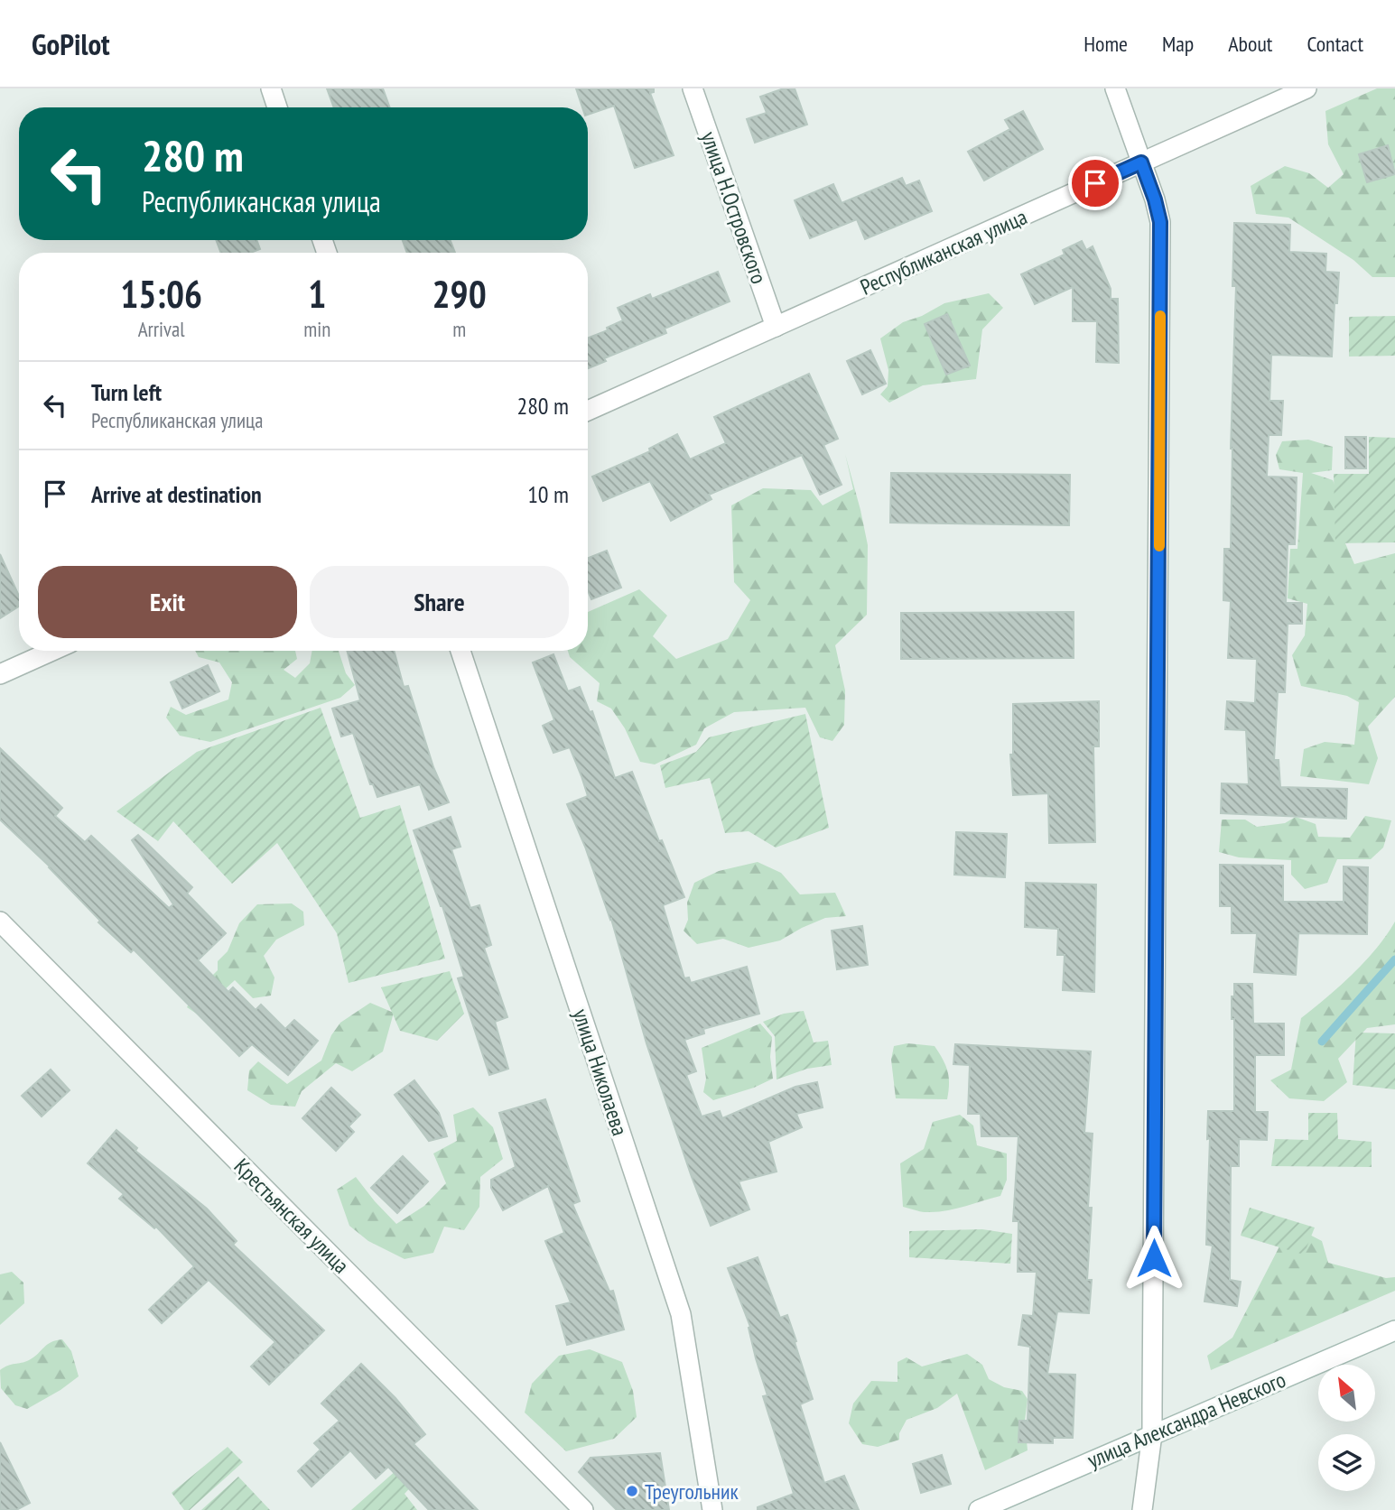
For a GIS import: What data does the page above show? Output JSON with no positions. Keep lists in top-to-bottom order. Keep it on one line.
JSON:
{"streets":{"street":["улица Н.Островского","Республиканская улица","улица Николаева","Крестьянская улица","улица Александра Невского"]},"crossings":[["улица Н.Островского","Республиканская улица"]],"places":["Треугольник"],"north":"top left","page":{"header":"GoPilot","nav":["Home","Map","About","Contact"],"turn":["280 m","Республиканская улица"],"eta":["15:06","Arrival","1","min","290","m"],"list":[{"name":"Turn left","note":"Республиканская улица","value":"280 m"},{"name":"Arrive at destination","value":"10 m"}],"buttons":["Exit","Share"]}}
